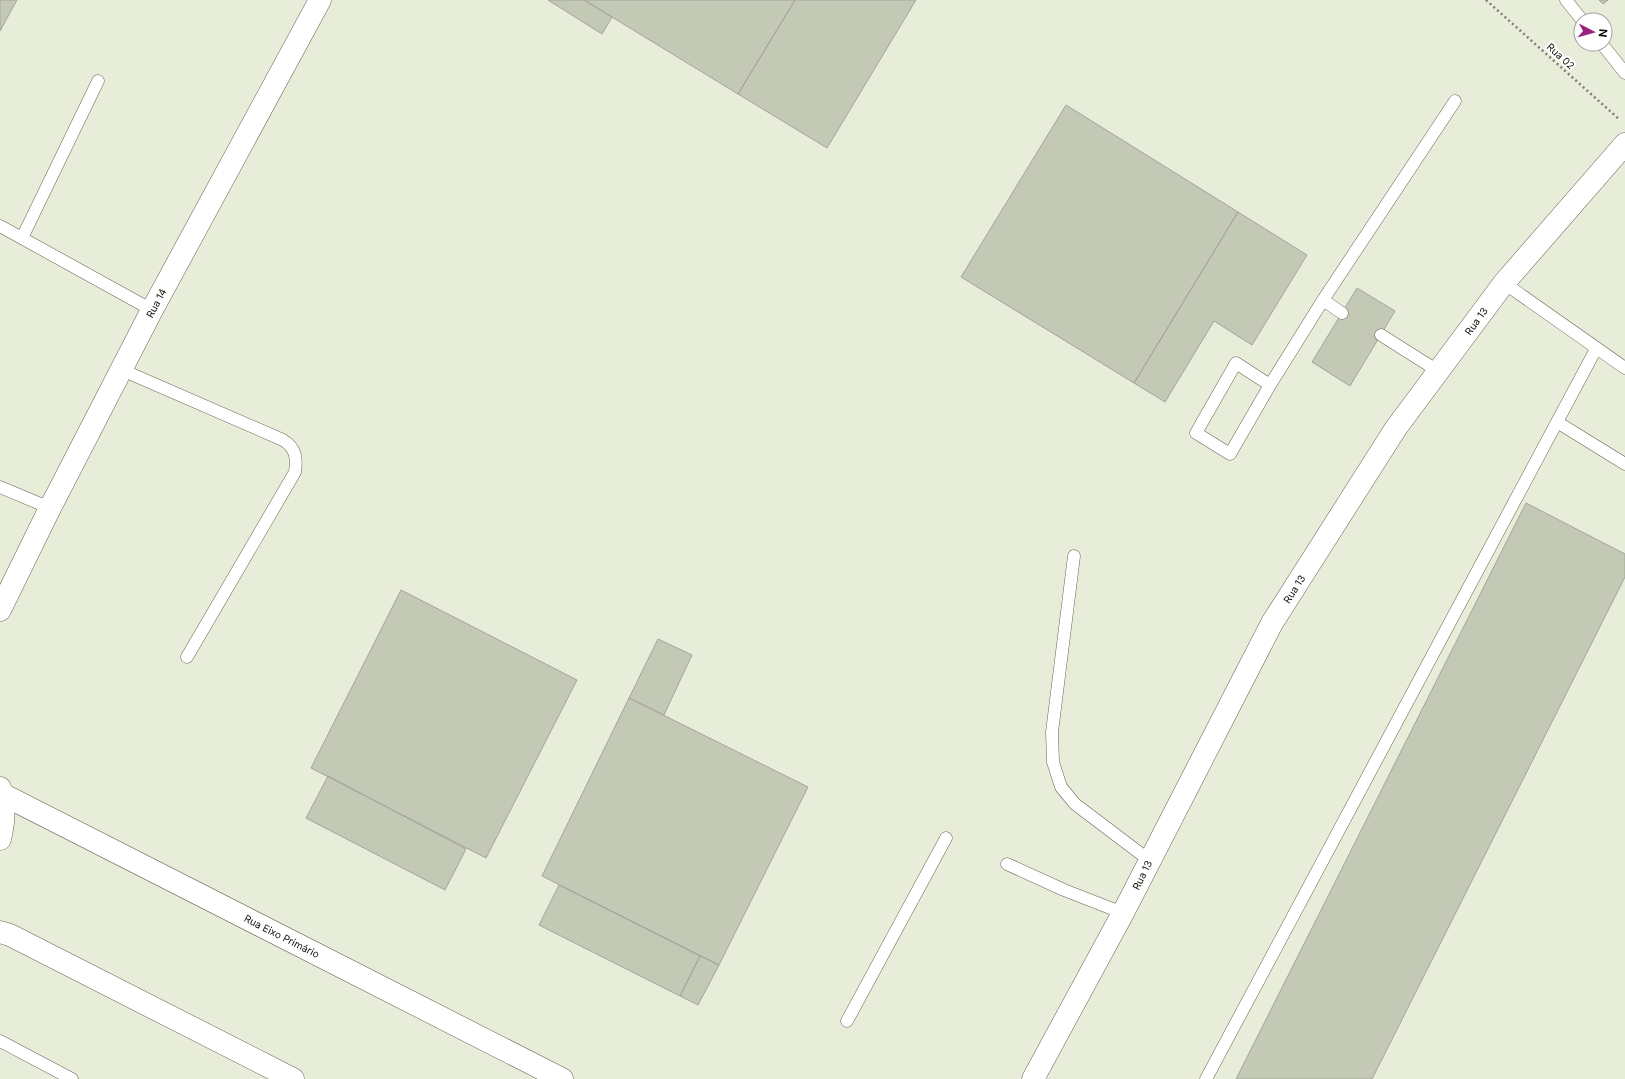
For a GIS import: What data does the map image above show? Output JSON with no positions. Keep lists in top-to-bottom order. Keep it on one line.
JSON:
{"streets":{"street":["Rua 14","Rua 13","Rua Eixo Primário"],"path":["Rua 02"]},"north":"right"}
